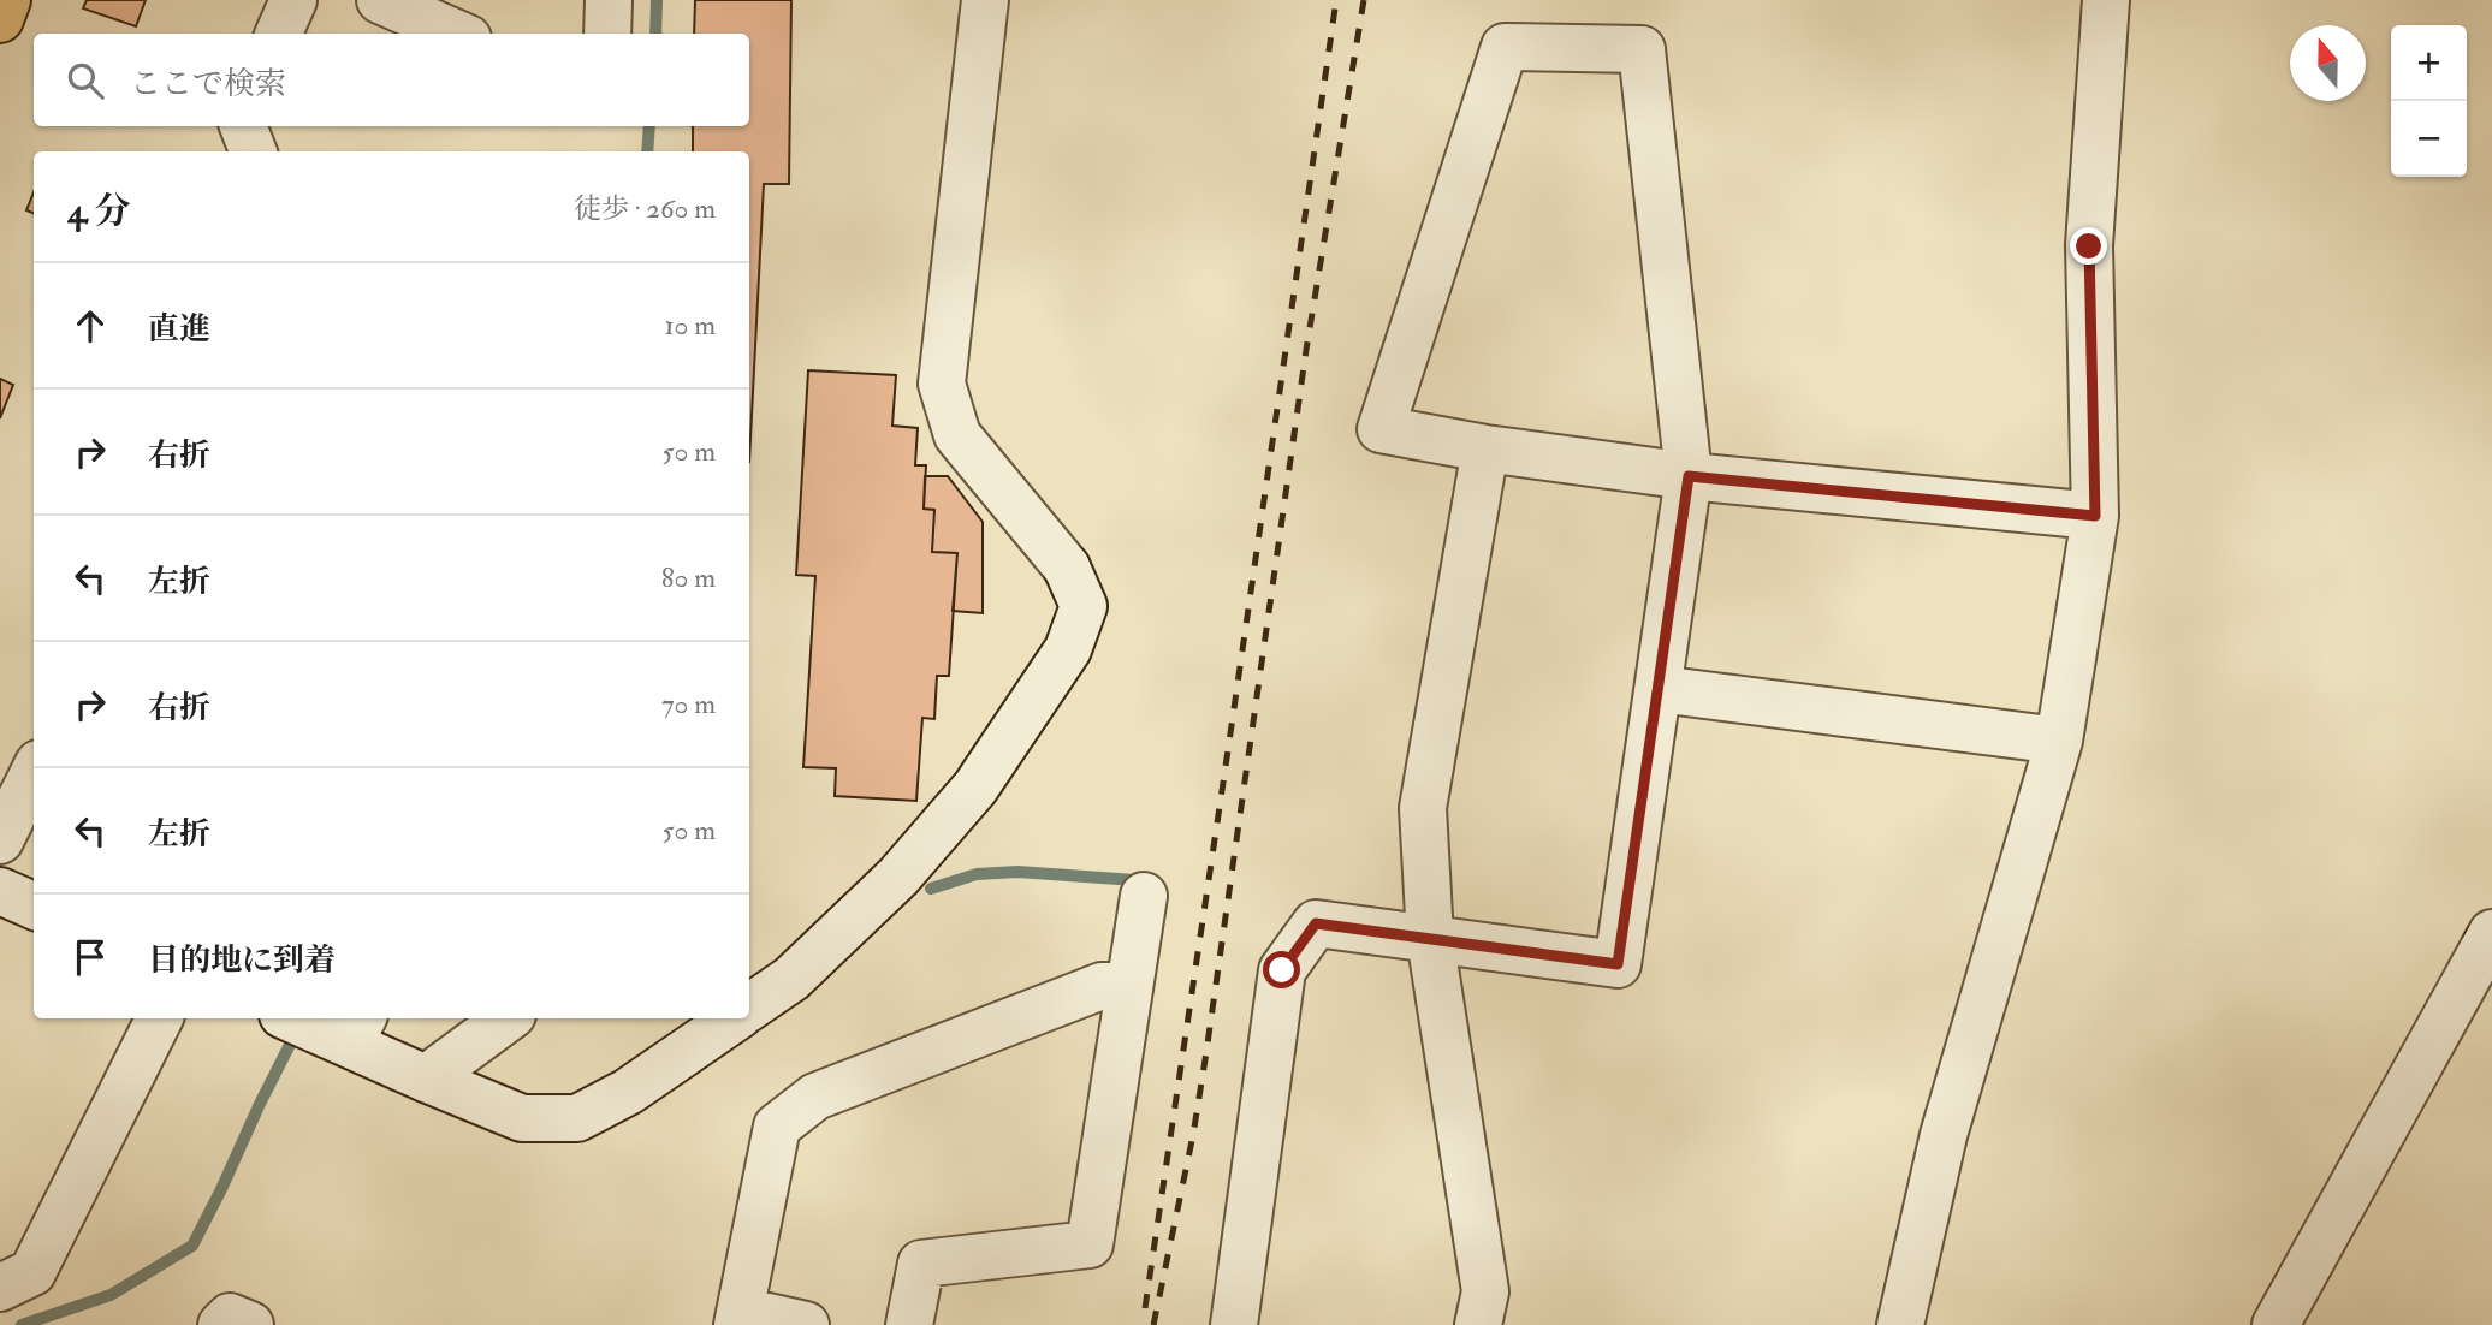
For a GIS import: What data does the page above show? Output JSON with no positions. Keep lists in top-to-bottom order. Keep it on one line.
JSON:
{"north":"top","page":{"map_buttons":["+","−"],"search":"ここで検索","heading":["4 分","徒歩 · 260 m"],"list":[["直進","10 m"],["右折","50 m"],["左折","80 m"],["右折","70 m"],["左折","50 m"],"目的地に到着"]}}
